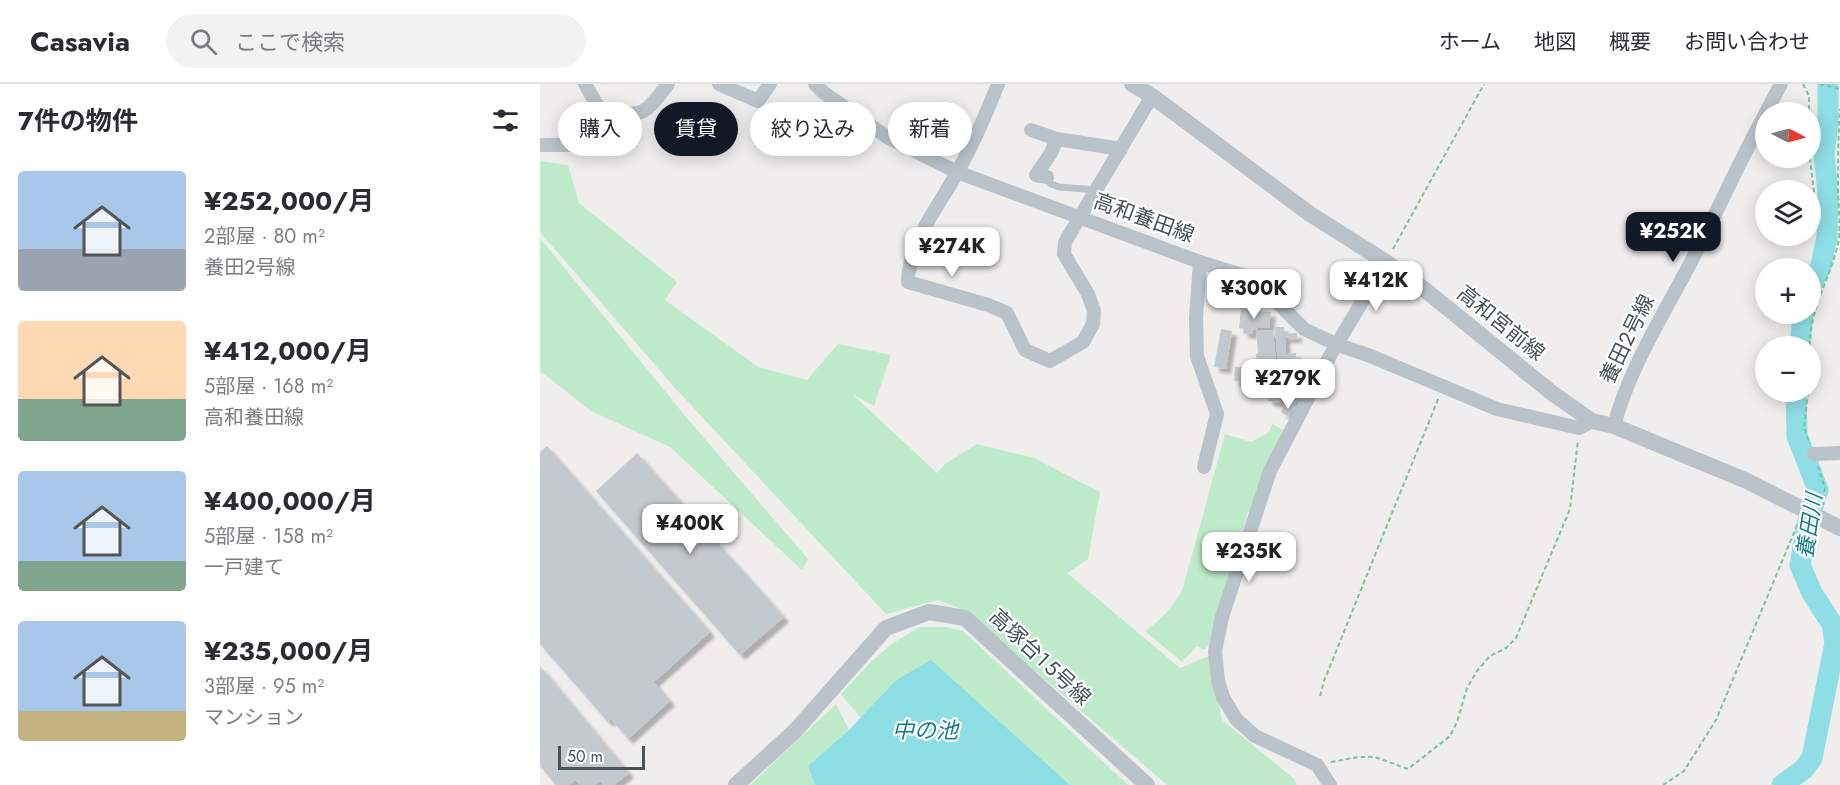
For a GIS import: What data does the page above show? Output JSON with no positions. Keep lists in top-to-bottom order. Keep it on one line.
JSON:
{"streets":{"street":["高和養田線","高和宮前線","養田２号線","高塚台１５号線"]},"crossings":[["高和養田線","高和宮前線"],["高和宮前線","養田２号線"]],"water":["養田川","中の池"],"scale_bar":"50 m","north":"right","page":{"header":"Casavia","search":"ここで検索","nav":["ホーム","地図","概要","お問い合わせ"],"heading":"7件の物件","map_buttons":["+","−"],"chip":["購入","賃貸","絞り込み","新着"],"list":[{"name":"¥252,000/月","note":"2部屋 · 80 m² · 養田２号線"},{"name":"¥412,000/月","note":"5部屋 · 168 m² · 高和養田線"},{"name":"¥400,000/月","note":"5部屋 · 158 m² · 一戸建て"},{"name":"¥235,000/月","note":"3部屋 · 95 m² · マンション"}],"price":["¥252K","¥274K","¥412K","¥300K","¥279K","¥400K","¥235K"],"scale":"50 m"}}
